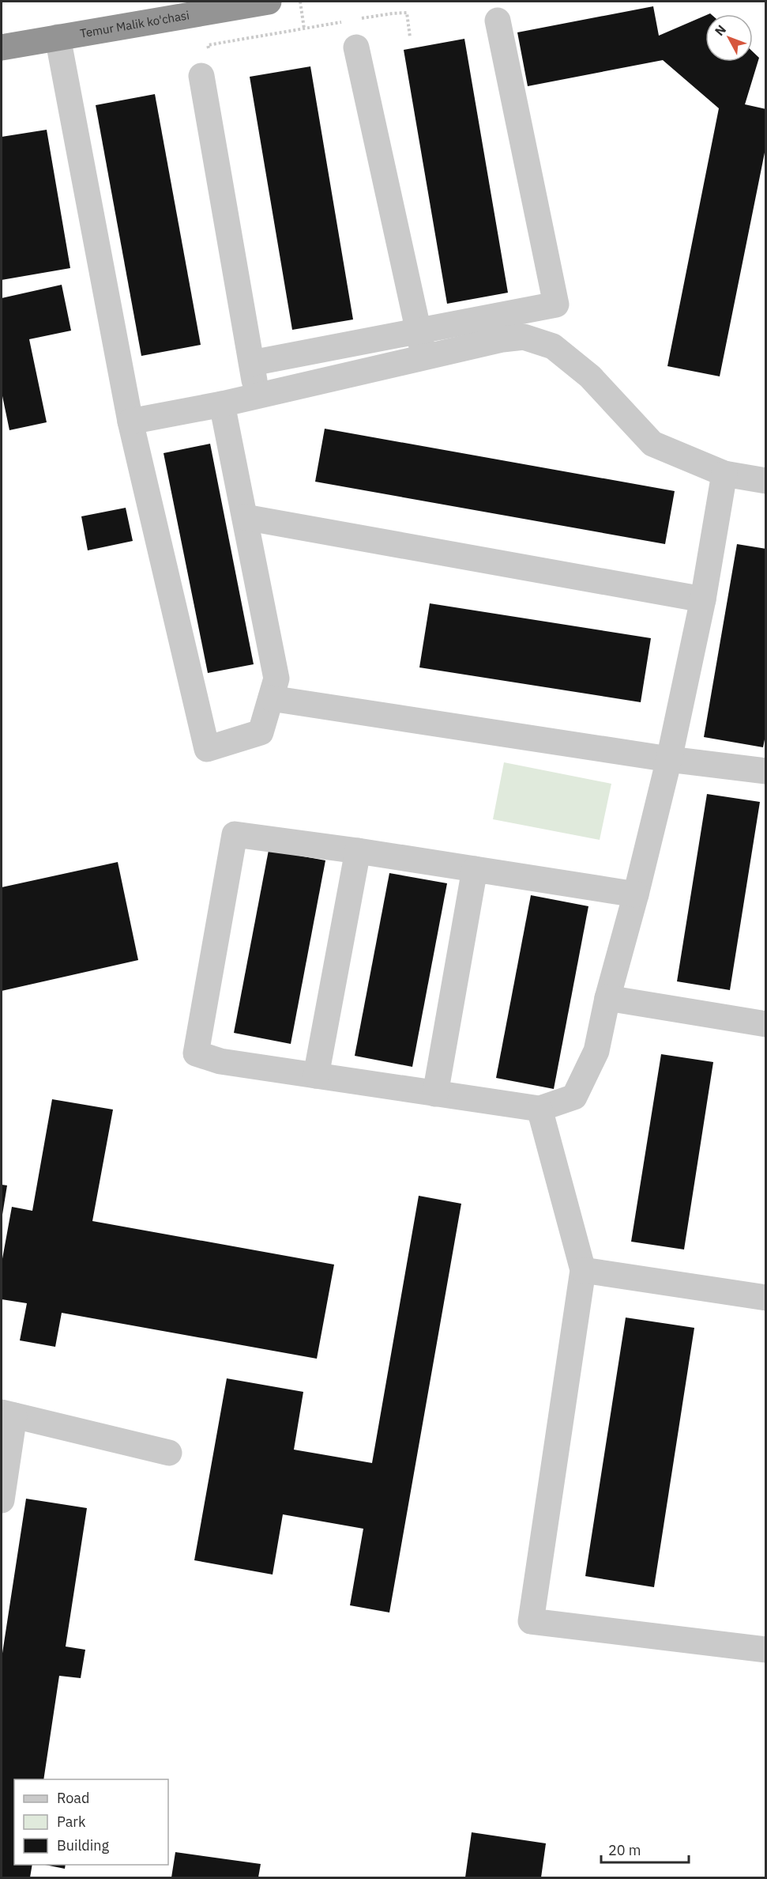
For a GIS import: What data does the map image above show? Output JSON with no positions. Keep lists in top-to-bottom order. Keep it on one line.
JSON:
{"streets":{"highway":["Temur Malik ko'chasi"]},"legend":["Road","Park","Building"],"scale_bar":"20 m","north":"top left"}
